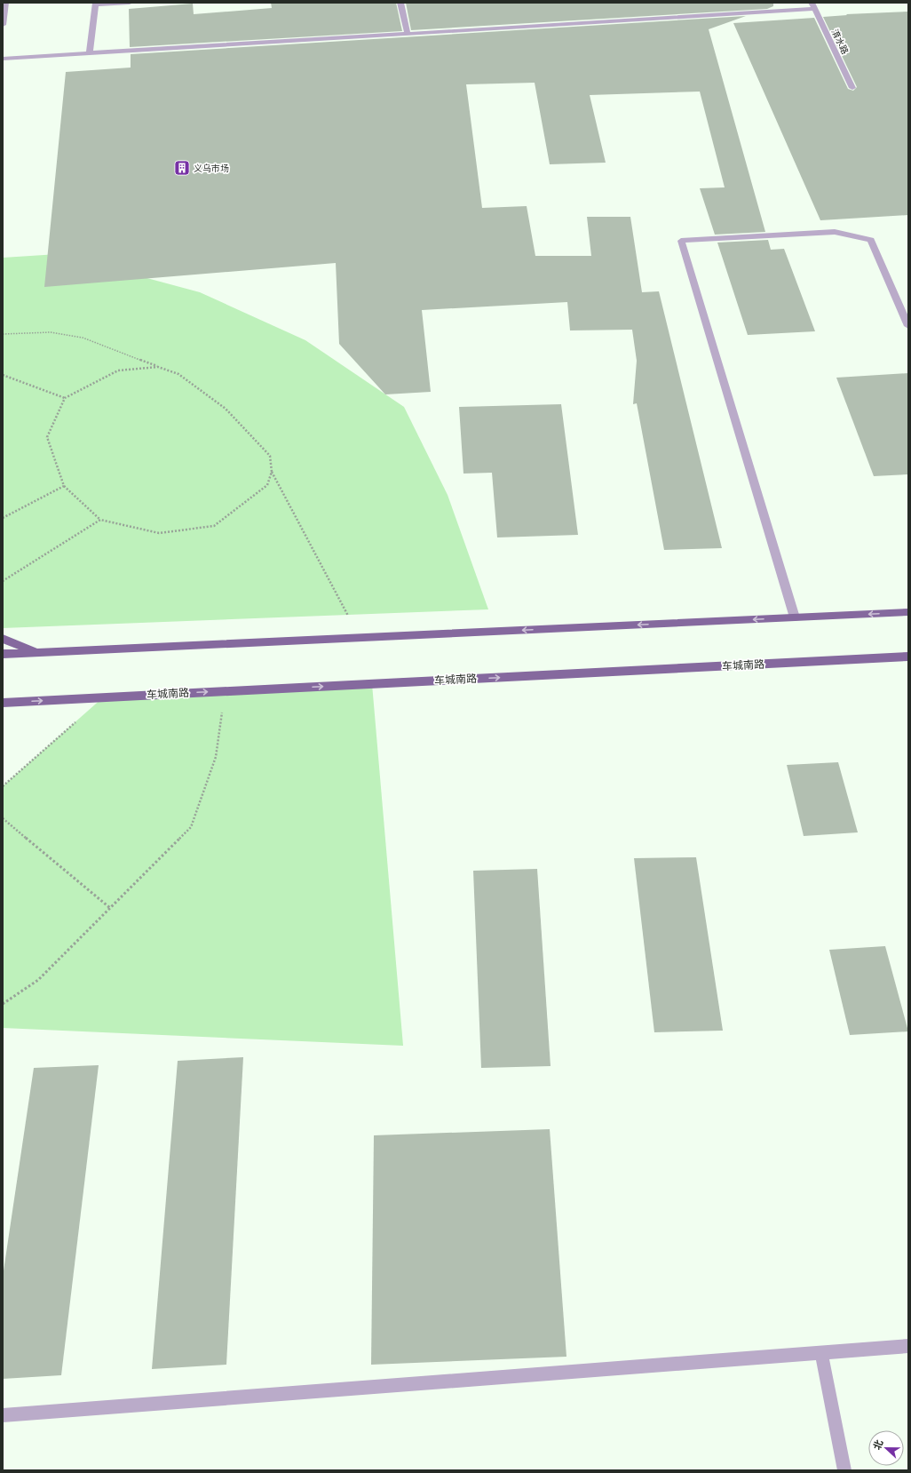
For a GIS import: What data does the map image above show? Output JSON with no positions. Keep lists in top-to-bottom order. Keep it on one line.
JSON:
{"streets":{"main road":["车城南路"],"street":["淯水路"]},"places":{"building":["义乌市场"]},"north":"left"}
